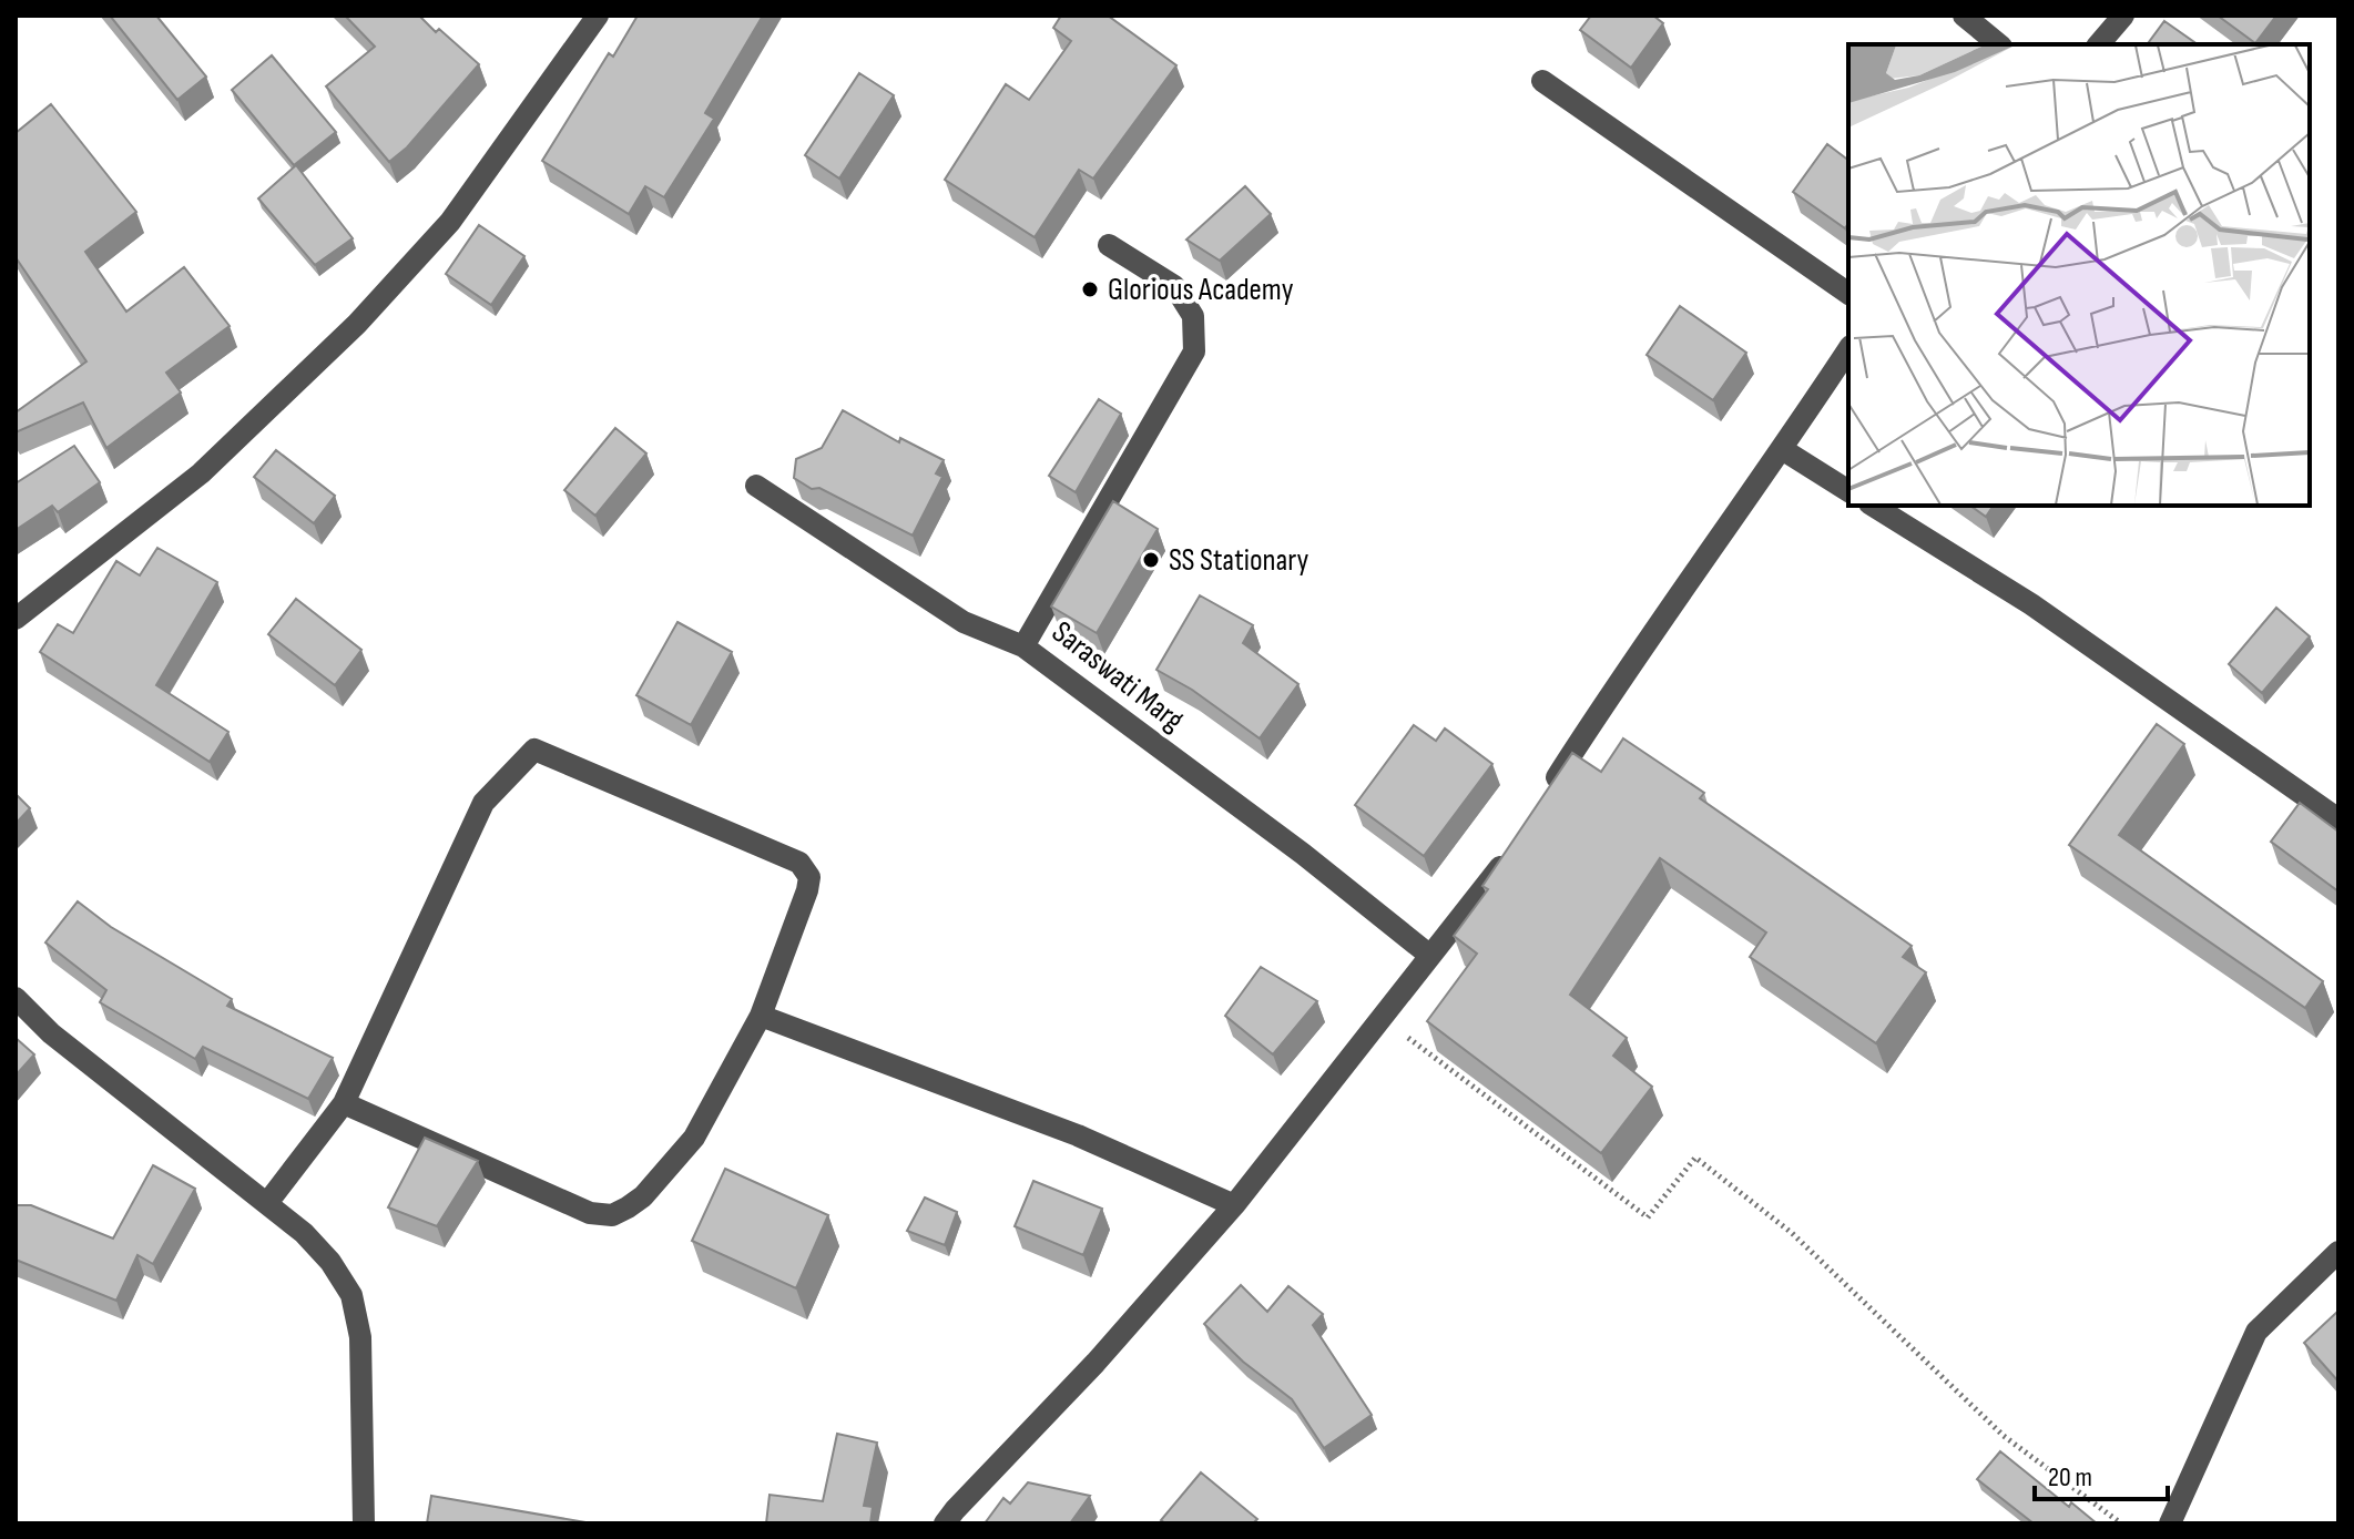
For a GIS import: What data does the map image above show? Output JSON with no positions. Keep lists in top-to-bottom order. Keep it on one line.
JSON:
{"streets":{"street":["Saraswati Marg"]},"places":["Glorious Academy","SS Stationary"],"scale_bar":"20 m"}
